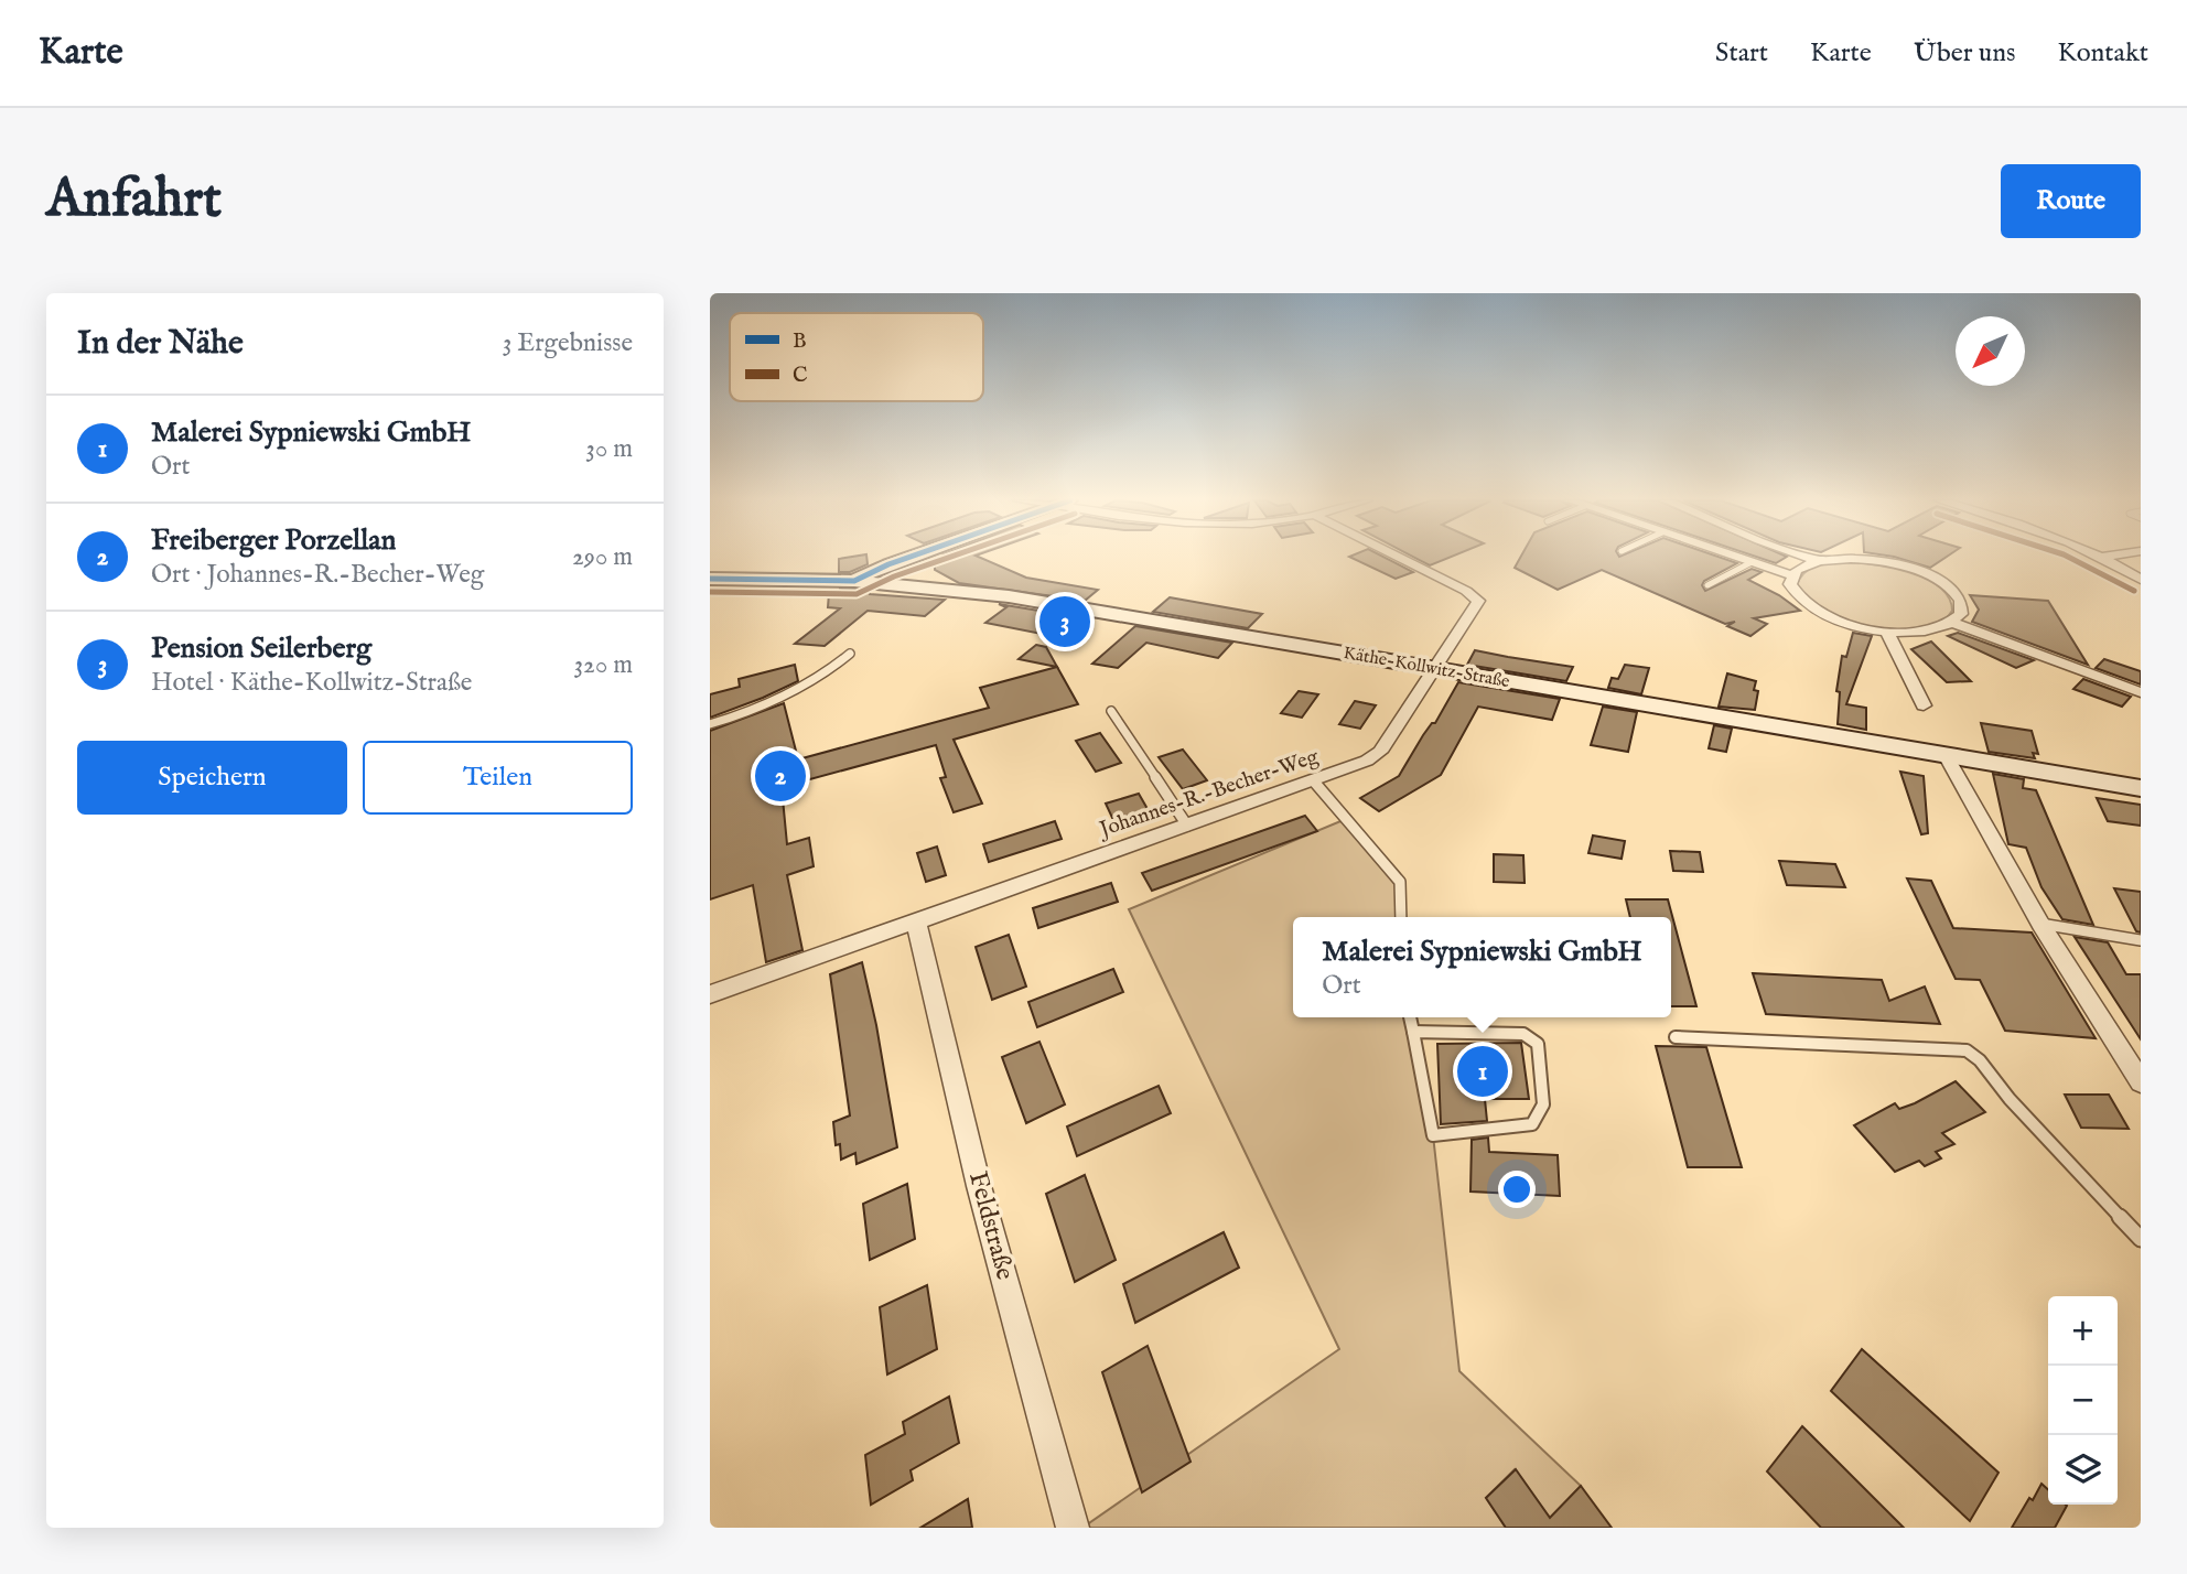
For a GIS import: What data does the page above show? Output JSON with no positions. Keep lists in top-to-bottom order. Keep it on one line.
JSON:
{"streets":{"street":["Käthe-Kollwitz-Straße","Johannes-R.-Becher-Weg","Feldstraße"]},"crossings":[["Käthe-Kollwitz-Straße","Johannes-R.-Becher-Weg"],["Johannes-R.-Becher-Weg","Feldstraße"]],"lines":["transit line B","transit line C"],"legend":["B","C"],"north":"bottom left","page":{"header":"Karte","nav":["Start","Karte","Über uns","Kontakt"],"buttons":["Route",["Speichern","Teilen"]],"title":"Anfahrt","heading":["In der Nähe","3 Ergebnisse"],"list":[{"mark":"1","name":"Malerei Sypniewski GmbH","note":"Ort","value":"30 m"},{"mark":"2","name":"Freiberger Porzellan","note":"Ort · Johannes-R.-Becher-Weg","value":"290 m"},{"mark":"3","name":"Pension Seilerberg","note":"Hotel · Käthe-Kollwitz-Straße","value":"320 m"}],"pins":["3","2","1"],"popup":["Malerei Sypniewski GmbH","Ort"],"map_buttons":["+","−"]}}
